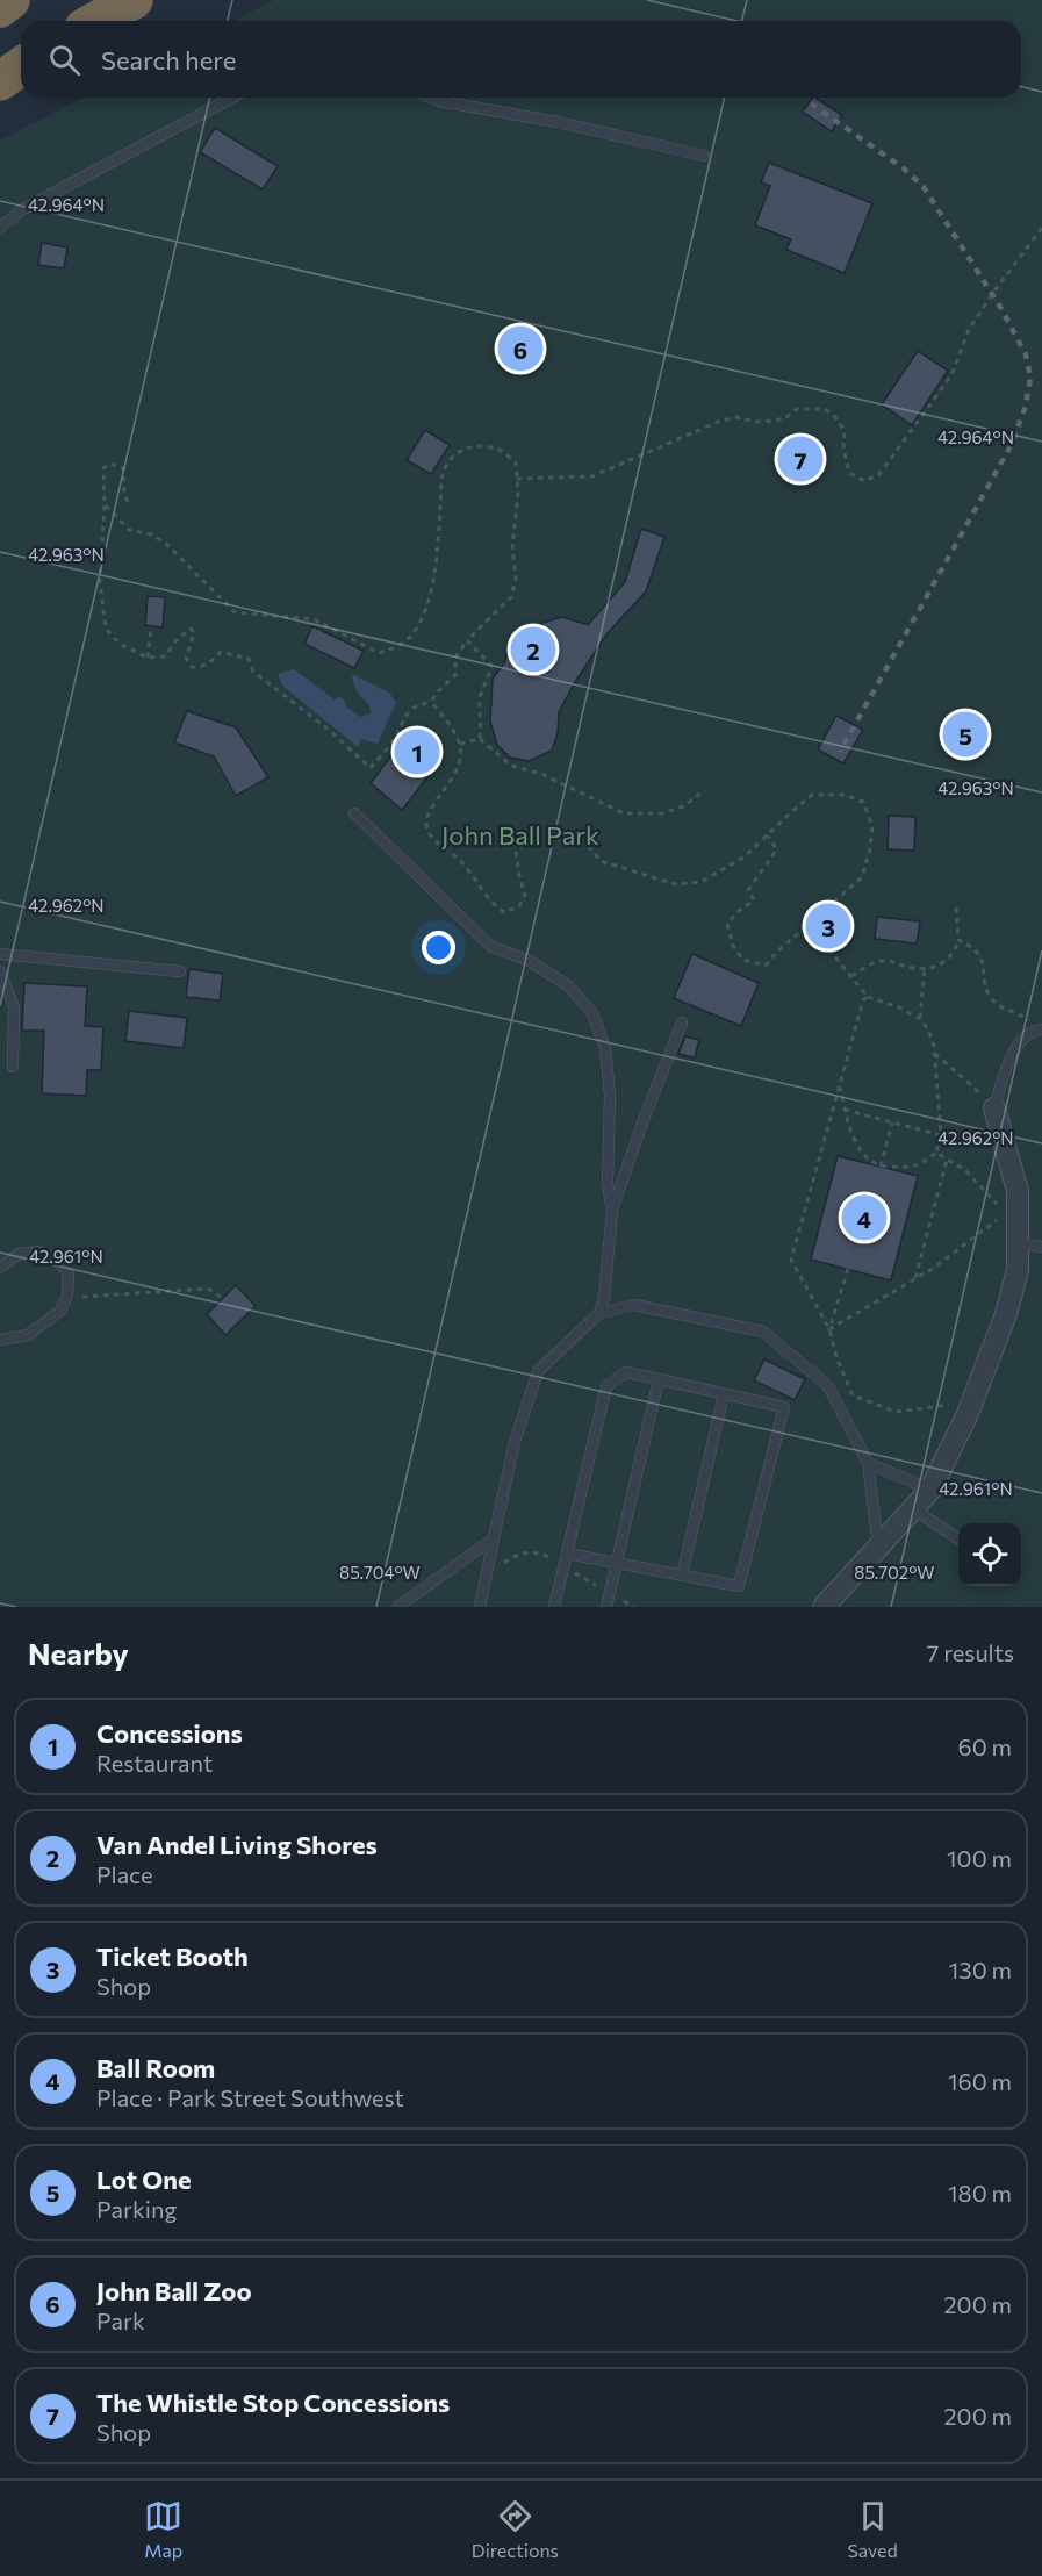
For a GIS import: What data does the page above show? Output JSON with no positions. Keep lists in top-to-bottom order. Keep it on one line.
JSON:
{"parks":["John Ball Park"],"page":{"search":"Search here","pins":["6","7","2","5","1","3","4"],"heading":["Nearby","7 results"],"list":[{"mark":"1","name":"Concessions","note":"Restaurant","value":"60 m"},{"mark":"2","name":"Van Andel Living Shores","note":"Place","value":"100 m"},{"mark":"3","name":"Ticket Booth","note":"Shop","value":"130 m"},{"mark":"4","name":"Ball Room","note":"Place · Park Street Southwest","value":"160 m"},{"mark":"5","name":"Lot One","note":"Parking","value":"180 m"},{"mark":"6","name":"John Ball Zoo","note":"Park","value":"200 m"},{"mark":"7","name":"The Whistle Stop Concessions","note":"Shop","value":"200 m"}],"nav":["Map","Directions","Saved"]},"coordinates":["42.964°N","42.963°N","42.962°N","42.961°N","85.704°W","85.702°W"]}
